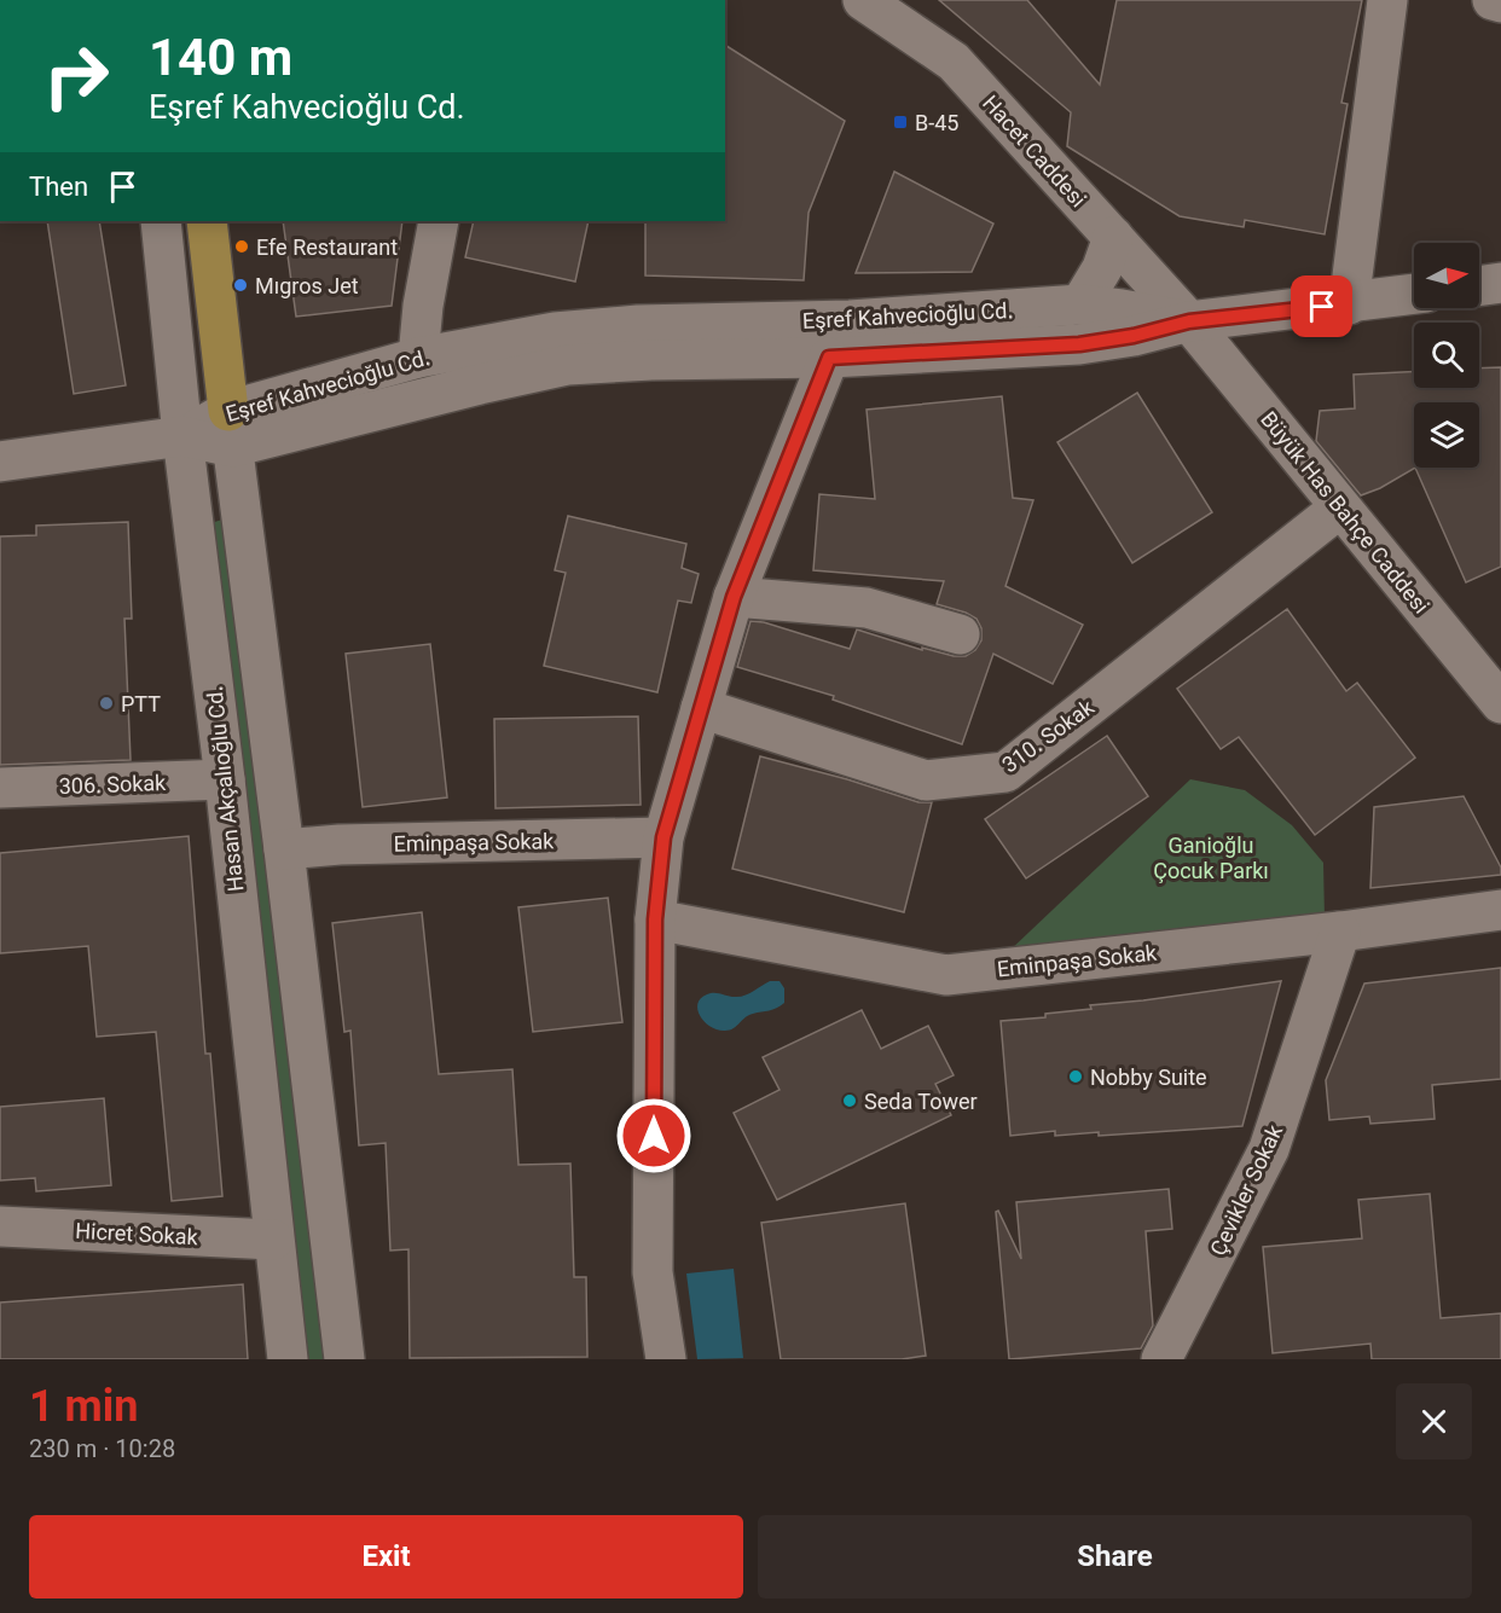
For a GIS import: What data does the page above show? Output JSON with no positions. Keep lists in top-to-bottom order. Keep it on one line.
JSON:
{"streets":{"street":["Hacet Caddesi","Eşref Kahvecioğlu Cd.","Büyük Has Bahçe Caddesi","310. Sokak","306. Sokak","Hasan Akçalıoğlu Cd.","Eminpaşa Sokak","Çevikler Sokak","Hicret Sokak"]},"crossings":[["Hacet Caddesi","Eşref Kahvecioğlu Cd."],["Hacet Caddesi","Büyük Has Bahçe Caddesi"],["Eşref Kahvecioğlu Cd.","Büyük Has Bahçe Caddesi"],["Eşref Kahvecioğlu Cd.","Hasan Akçalıoğlu Cd."],["Büyük Has Bahçe Caddesi","310. Sokak"],["306. Sokak","Hasan Akçalıoğlu Cd."],["Hasan Akçalıoğlu Cd.","Hicret Sokak"],["Eminpaşa Sokak","Çevikler Sokak"]],"parks":["Ganioğlu Çocuk Parkı"],"places":{"transit":["B-45"],"other":["Efe Restaurant","Mıgros Jet","PTT","Nobby Suite","Seda Tower"]},"north":"right","page":{"turn":["140 m","Eşref Kahvecioğlu Cd."],"then":"Then","heading":["1 min","230 m · 10:28"],"buttons":["Exit","Share"]}}
